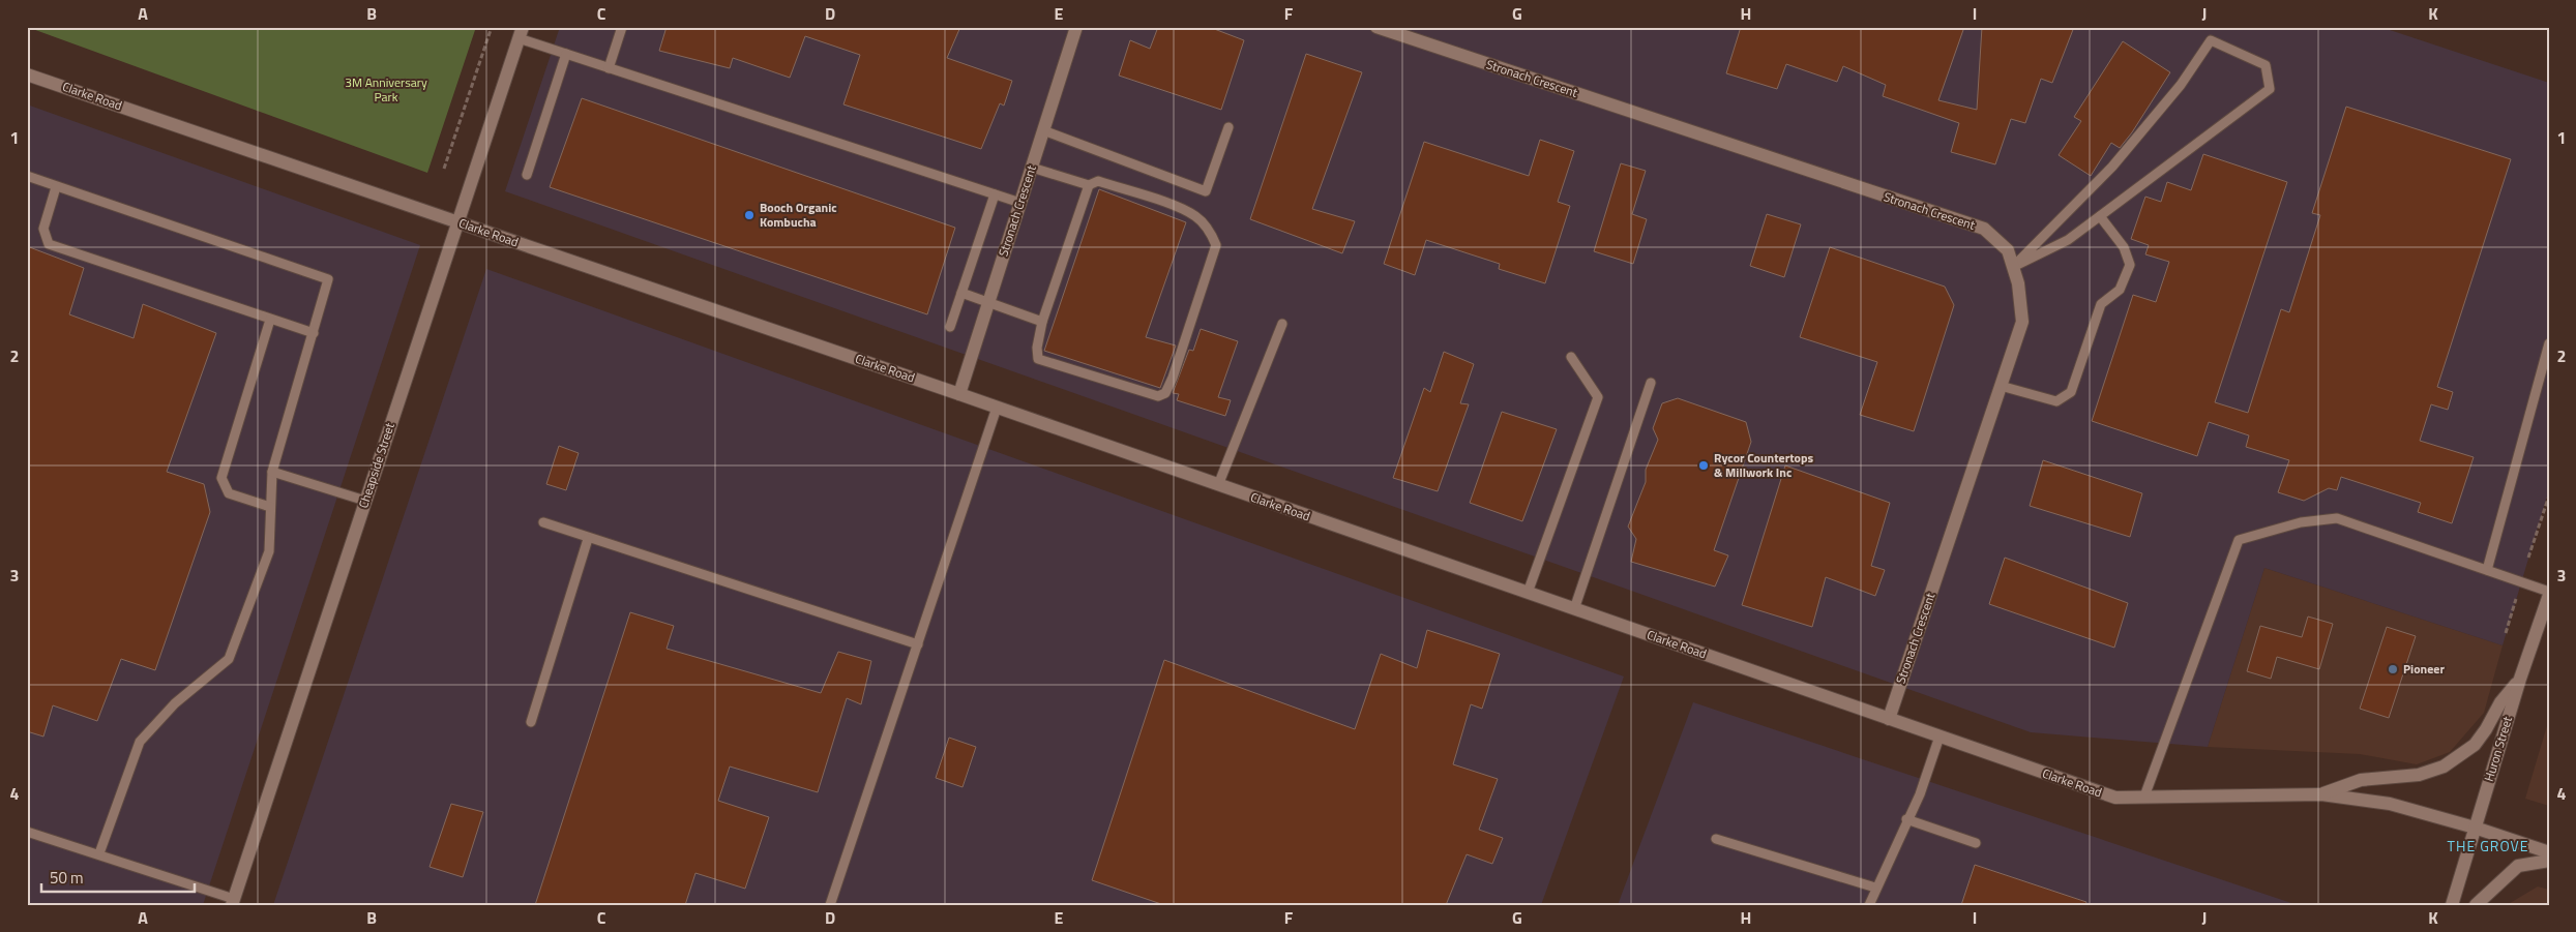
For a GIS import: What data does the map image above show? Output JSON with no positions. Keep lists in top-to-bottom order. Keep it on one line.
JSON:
{"streets":{"main road":["Stronach Crescent","Clarke Road","Cheapside Street","Huron Street"]},"crossings":[["Stronach Crescent","Clarke Road"],["Clarke Road","Cheapside Street"],["Clarke Road","Huron Street"]],"districts":["THE GROVE"],"parks":["3M Anniversary Park"],"places":["Booch Organic Kombucha","Rycor Countertops & Millwork Inc","Pioneer"],"scale_bar":"50 m","grid":{"columns":["A","B","C","D","E","F","G","H","I","J","K"],"rows":["1","2","3","4"]}}
